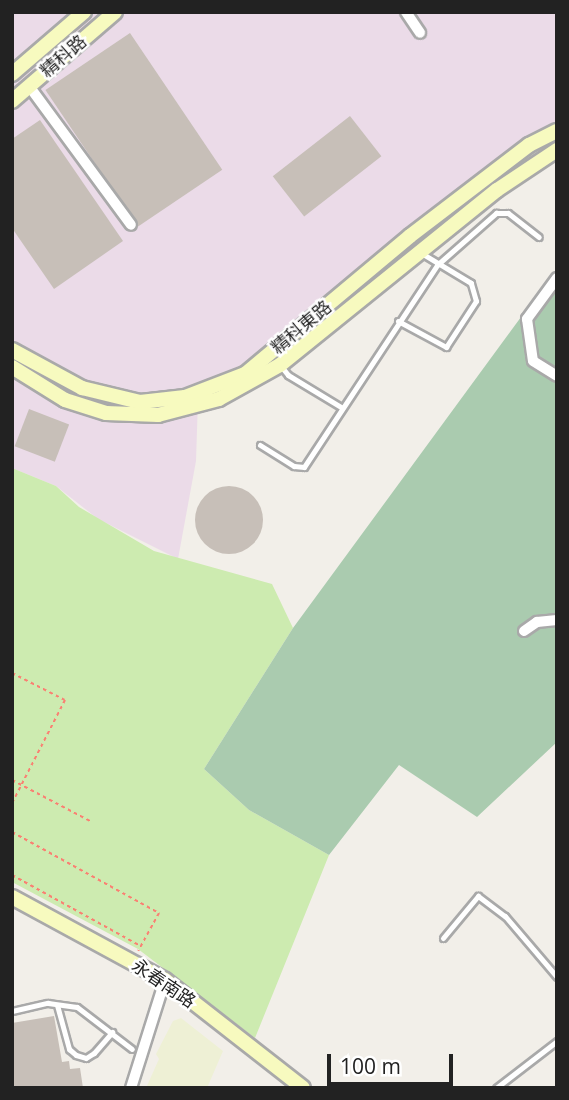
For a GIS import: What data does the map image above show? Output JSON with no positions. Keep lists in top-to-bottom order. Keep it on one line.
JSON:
{"streets":{"street":["精科路","精科東路","永春南路"]},"scale_bar":"100 m"}
